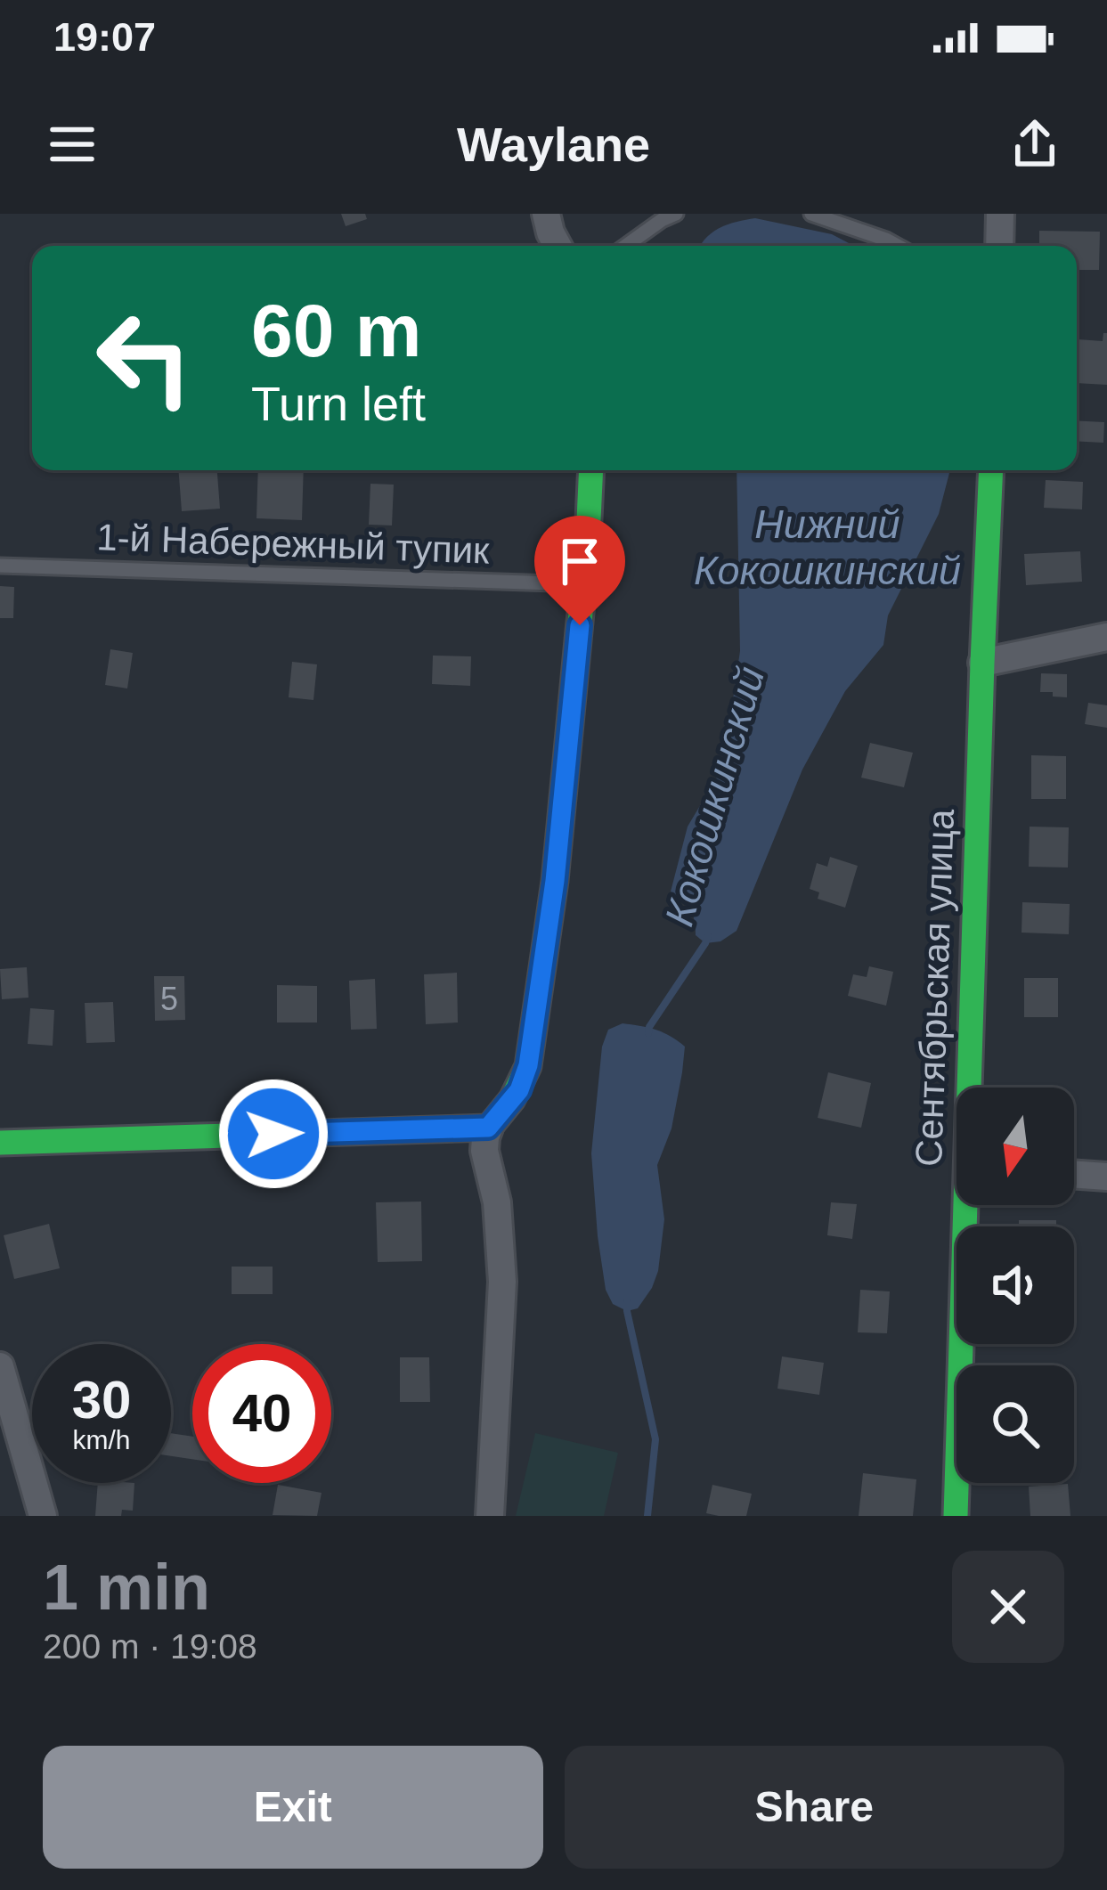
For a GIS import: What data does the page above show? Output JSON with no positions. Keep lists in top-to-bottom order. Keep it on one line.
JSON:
{"streets":{"street":["Сентябрьская улица"],"lane":["1-й Набережный тупик"]},"water":["Нижний Кокошкинский","Кокошкинский"],"house_numbers":["5"],"north":"bottom","page":{"status":"19:07","header":"Waylane","turn":["60 m","Turn left"],"speed":"30 km/h","limit":"40","heading":["1 min","200 m · 19:08"],"buttons":["Exit","Share"]}}
